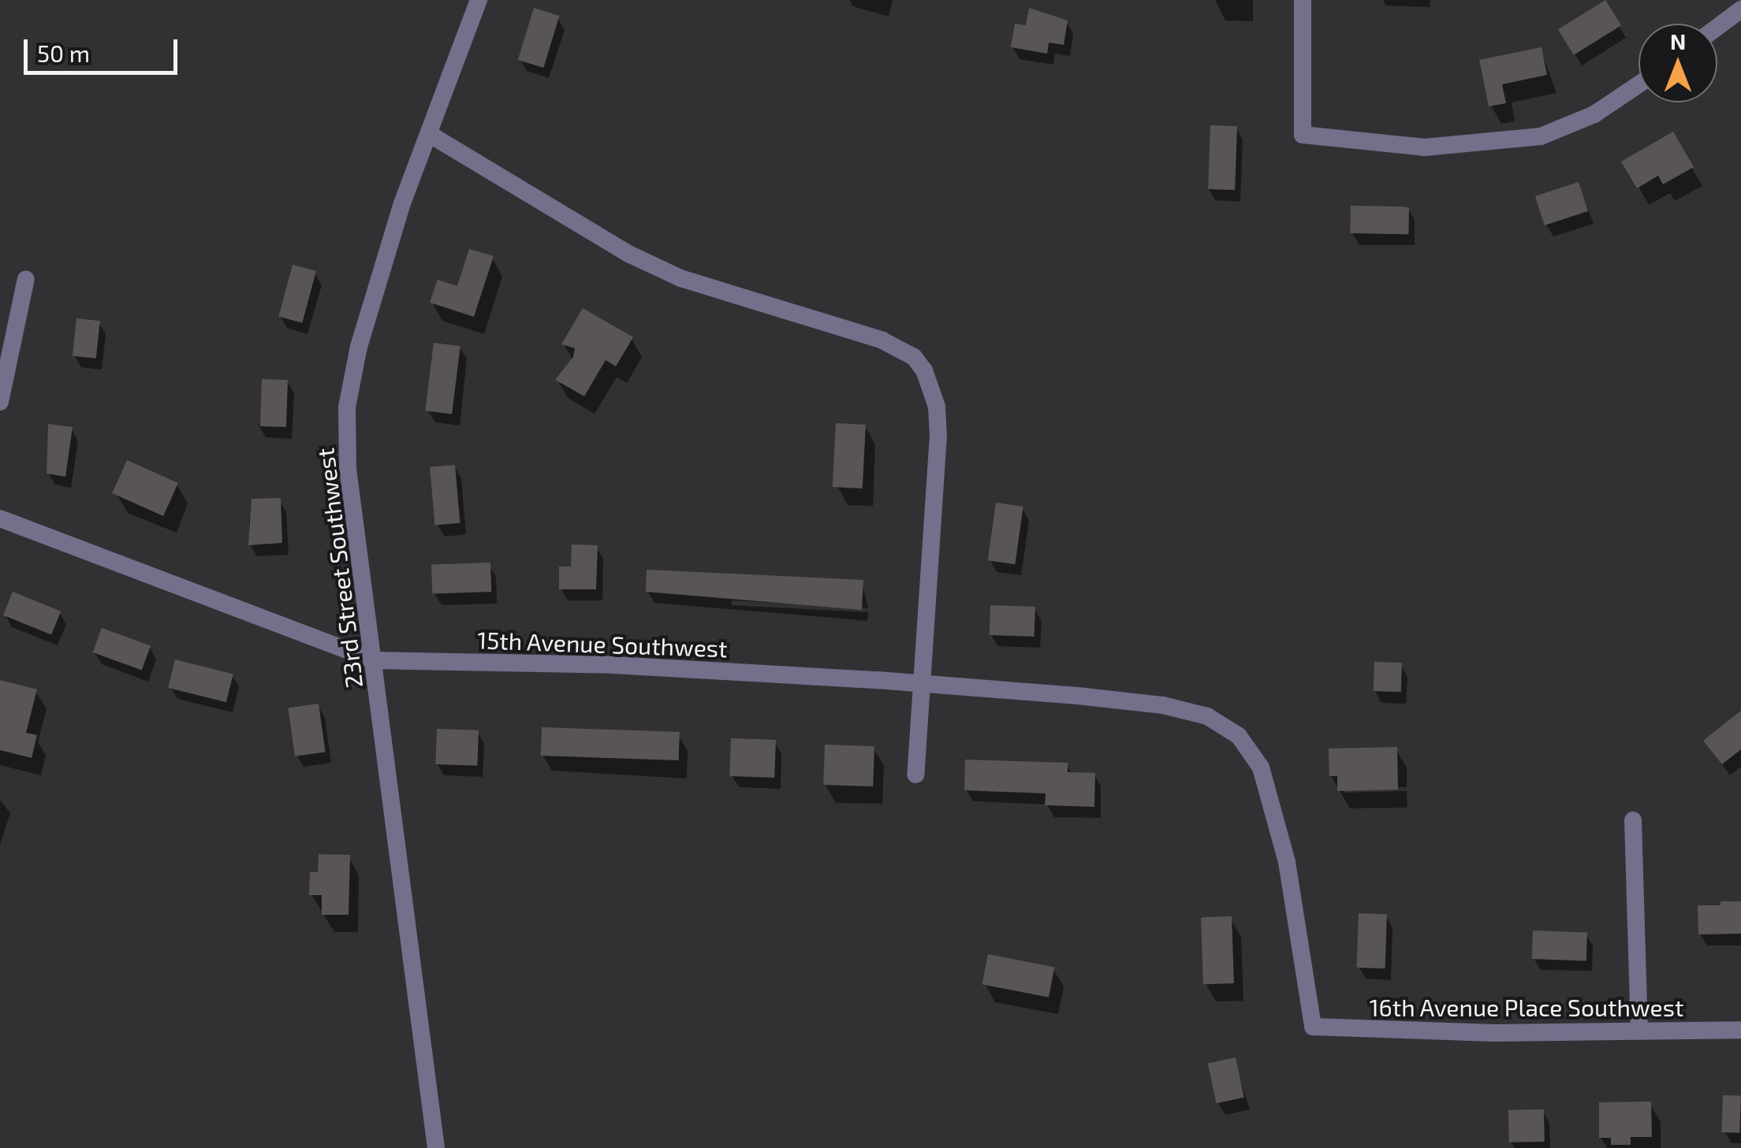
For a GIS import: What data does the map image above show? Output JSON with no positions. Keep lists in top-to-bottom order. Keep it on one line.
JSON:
{"streets":{"street":["23rd Street Southwest","15th Avenue Southwest","16th Avenue Place Southwest"]},"crossings":[["23rd Street Southwest","15th Avenue Southwest"],["15th Avenue Southwest","16th Avenue Place Southwest"]],"scale_bar":"50 m","north":"top"}
